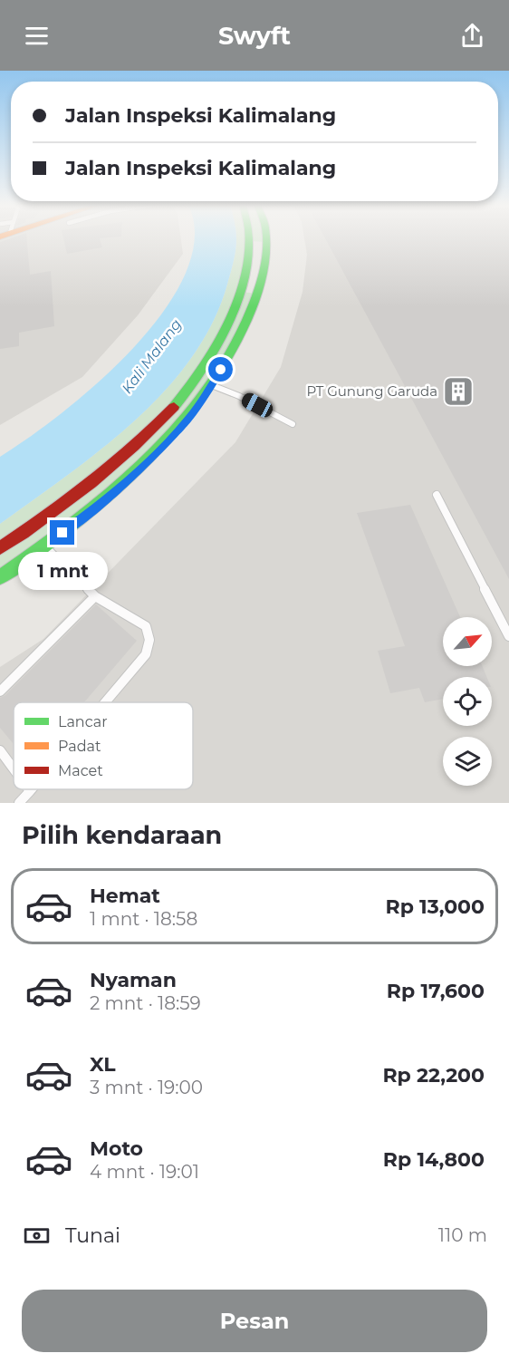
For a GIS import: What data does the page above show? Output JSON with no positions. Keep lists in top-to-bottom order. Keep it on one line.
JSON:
{"water":["Kali Malang"],"places":{"building":["PT Gunung Garuda"]},"legend":["Lancar","Padat","Macet"],"north":"top right","page":{"header":"Swyft","banner":["Jalan Inspeksi Kalimalang","Jalan Inspeksi Kalimalang"],"bubble":"1 mnt","heading":"Pilih kendaraan","list":[{"name":"Hemat","note":"1 mnt · 18:58","value":"Rp 13,000"},{"name":"Nyaman","note":"2 mnt · 18:59","value":"Rp 17,600"},{"name":"XL","note":"3 mnt · 19:00","value":"Rp 22,200"},{"name":"Moto","note":"4 mnt · 19:01","value":"Rp 14,800"}],"pay":["Tunai","110 m"],"buttons":"Pesan"}}
